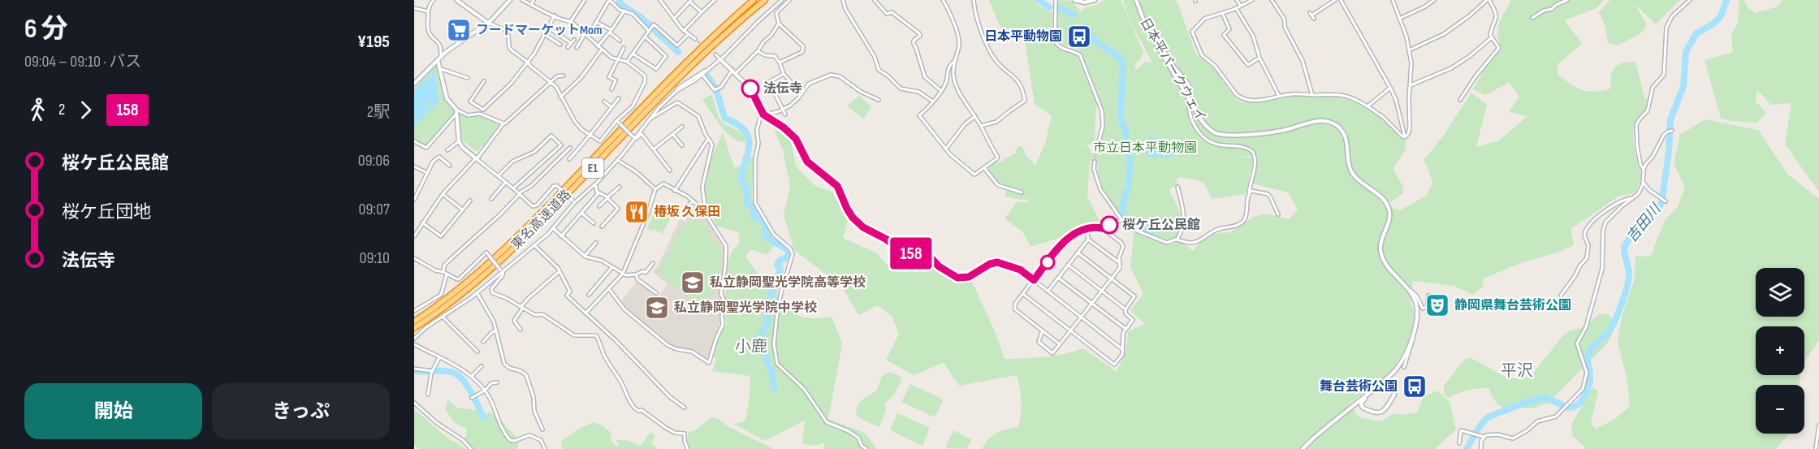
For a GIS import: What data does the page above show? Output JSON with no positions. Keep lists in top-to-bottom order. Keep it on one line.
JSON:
{"streets":{"highway":["E1","東名高速道路"],"street":["日本平パークウェイ"]},"districts":["小鹿","平沢"],"water":["吉田川"],"parks":["市立日本平動物園"],"places":{"supermarket":["フードマーケットMom"],"bus stop":["日本平動物園","舞台芸術公園"],"other":["法伝寺","桜ケ丘公民館"],"restaurant":["椿坂 久保田"],"school or university":["私立静岡聖光学院高等学校","私立静岡聖光学院中学校"],"theatre":["静岡県舞台芸術公園"]},"lines":["bus line 158"],"page":{"heading":["6 分","09:04 – 09:10 · バス","¥195"],"on_map":"158","legs":["2","158","2駅"],"list":[{"name":"桜ケ丘公民館","value":"09:06"},{"name":"桜ケ丘団地","value":"09:07"},{"name":"法伝寺","value":"09:10"}],"map_buttons":["+","−"],"buttons":["開始","きっぷ"]}}
